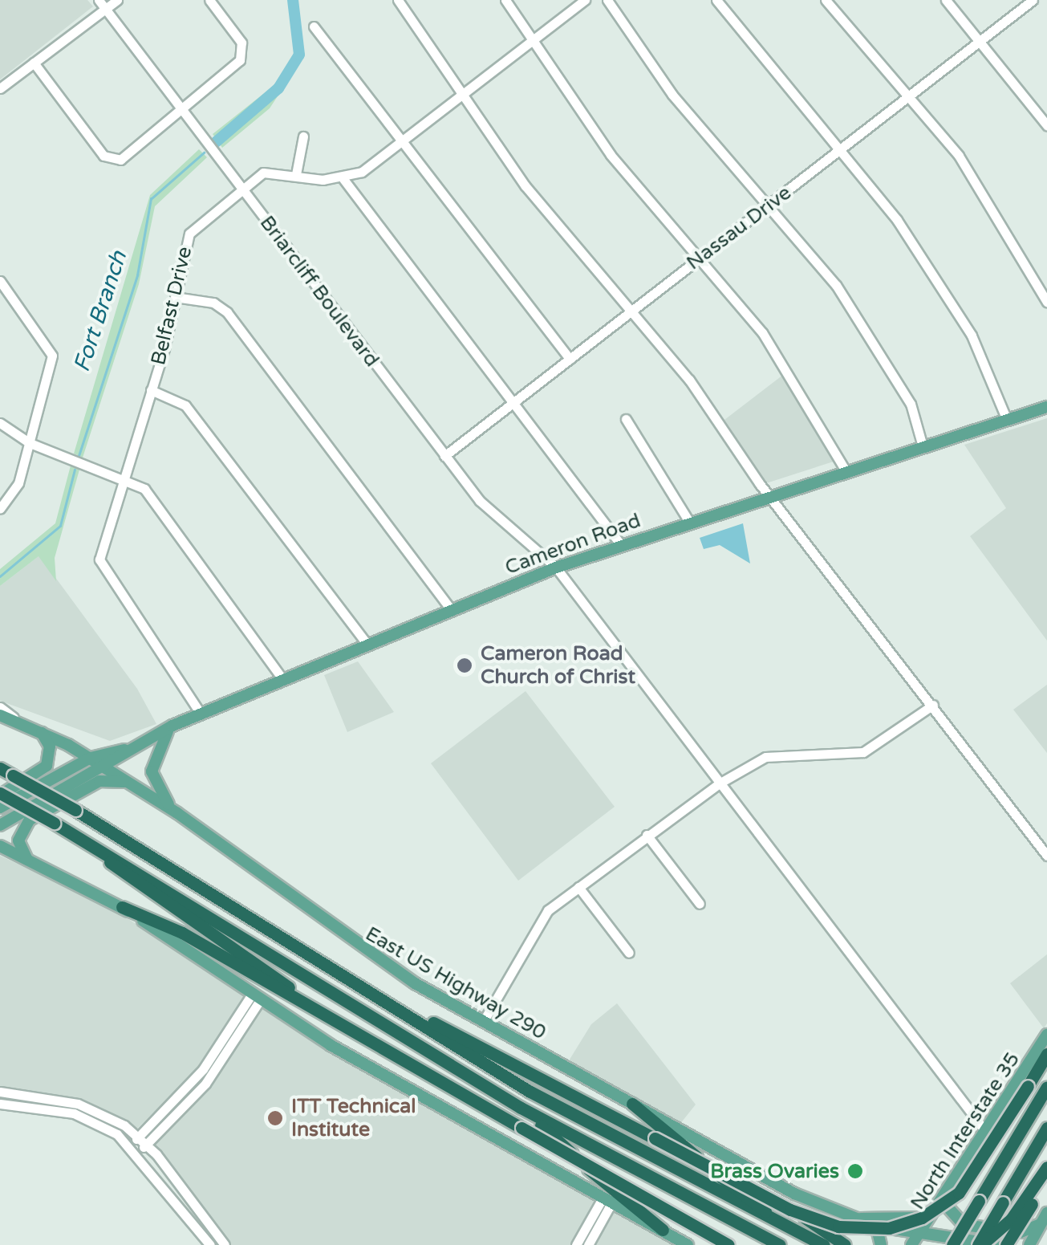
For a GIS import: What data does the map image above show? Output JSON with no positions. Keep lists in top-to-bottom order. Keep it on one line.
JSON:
{"streets":{"main road":["Cameron Road","East US Highway 290","North Interstate 35"],"street":["Nassau Drive","Briarcliff Boulevard","Belfast Drive"]},"crossings":[["Nassau Drive","Briarcliff Boulevard"],["Briarcliff Boulevard","Belfast Drive"],["Briarcliff Boulevard","Cameron Road"],["Briarcliff Boulevard","North Interstate 35"],["Belfast Drive","Cameron Road"],["Cameron Road","East US Highway 290"],["East US Highway 290","North Interstate 35"]],"water":["Fort Branch"],"places":["Cameron Road Church of Christ","ITT Technical Institute","Brass Ovaries"]}
